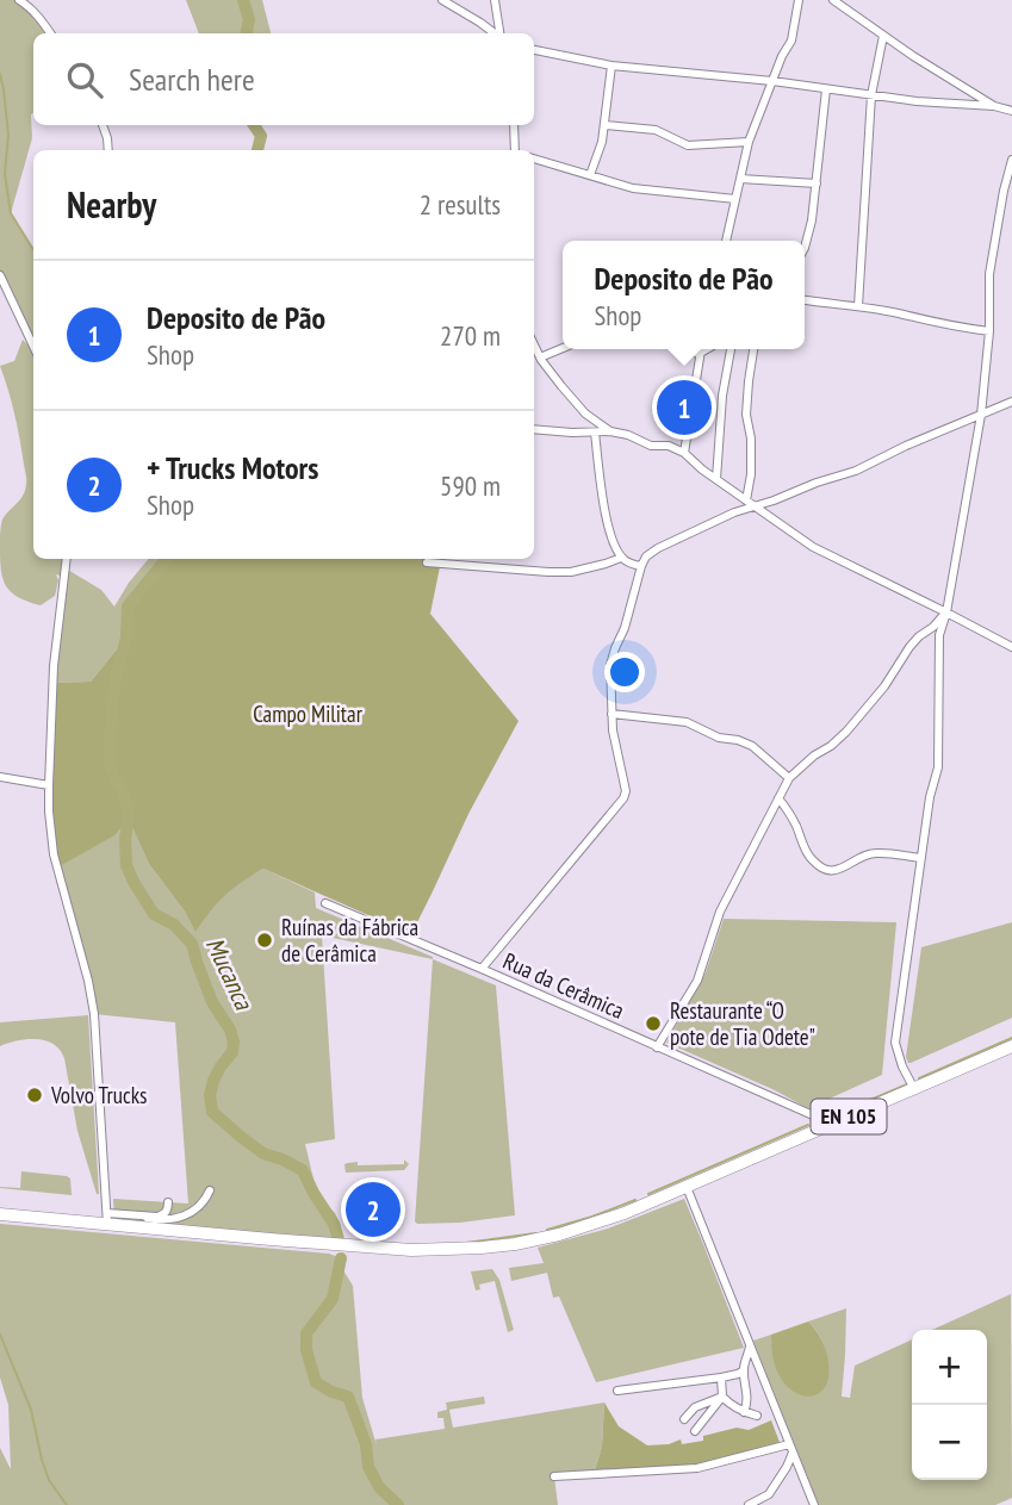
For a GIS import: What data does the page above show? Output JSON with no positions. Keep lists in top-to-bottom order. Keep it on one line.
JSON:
{"streets":{"main road":["EN 105"],"street":["Rua da Cerâmica"]},"crossings":[["Rua da Cerâmica","EN 105"]],"water":["Mucanca"],"parks":["Campo Militar"],"places":["Ruínas da Fábrica de Cerâmica","Restaurante “O pote de Tia Odete\"","Volvo Trucks"],"page":{"search":"Search here","heading":["Nearby","2 results"],"popup":["Deposito de Pão","Shop"],"list":[{"mark":"1","name":"Deposito de Pão","note":"Shop","value":"270 m"},{"mark":"2","name":"+ Trucks Motors","note":"Shop","value":"590 m"}],"pins":["1","2"],"map_buttons":["+","−"]}}
